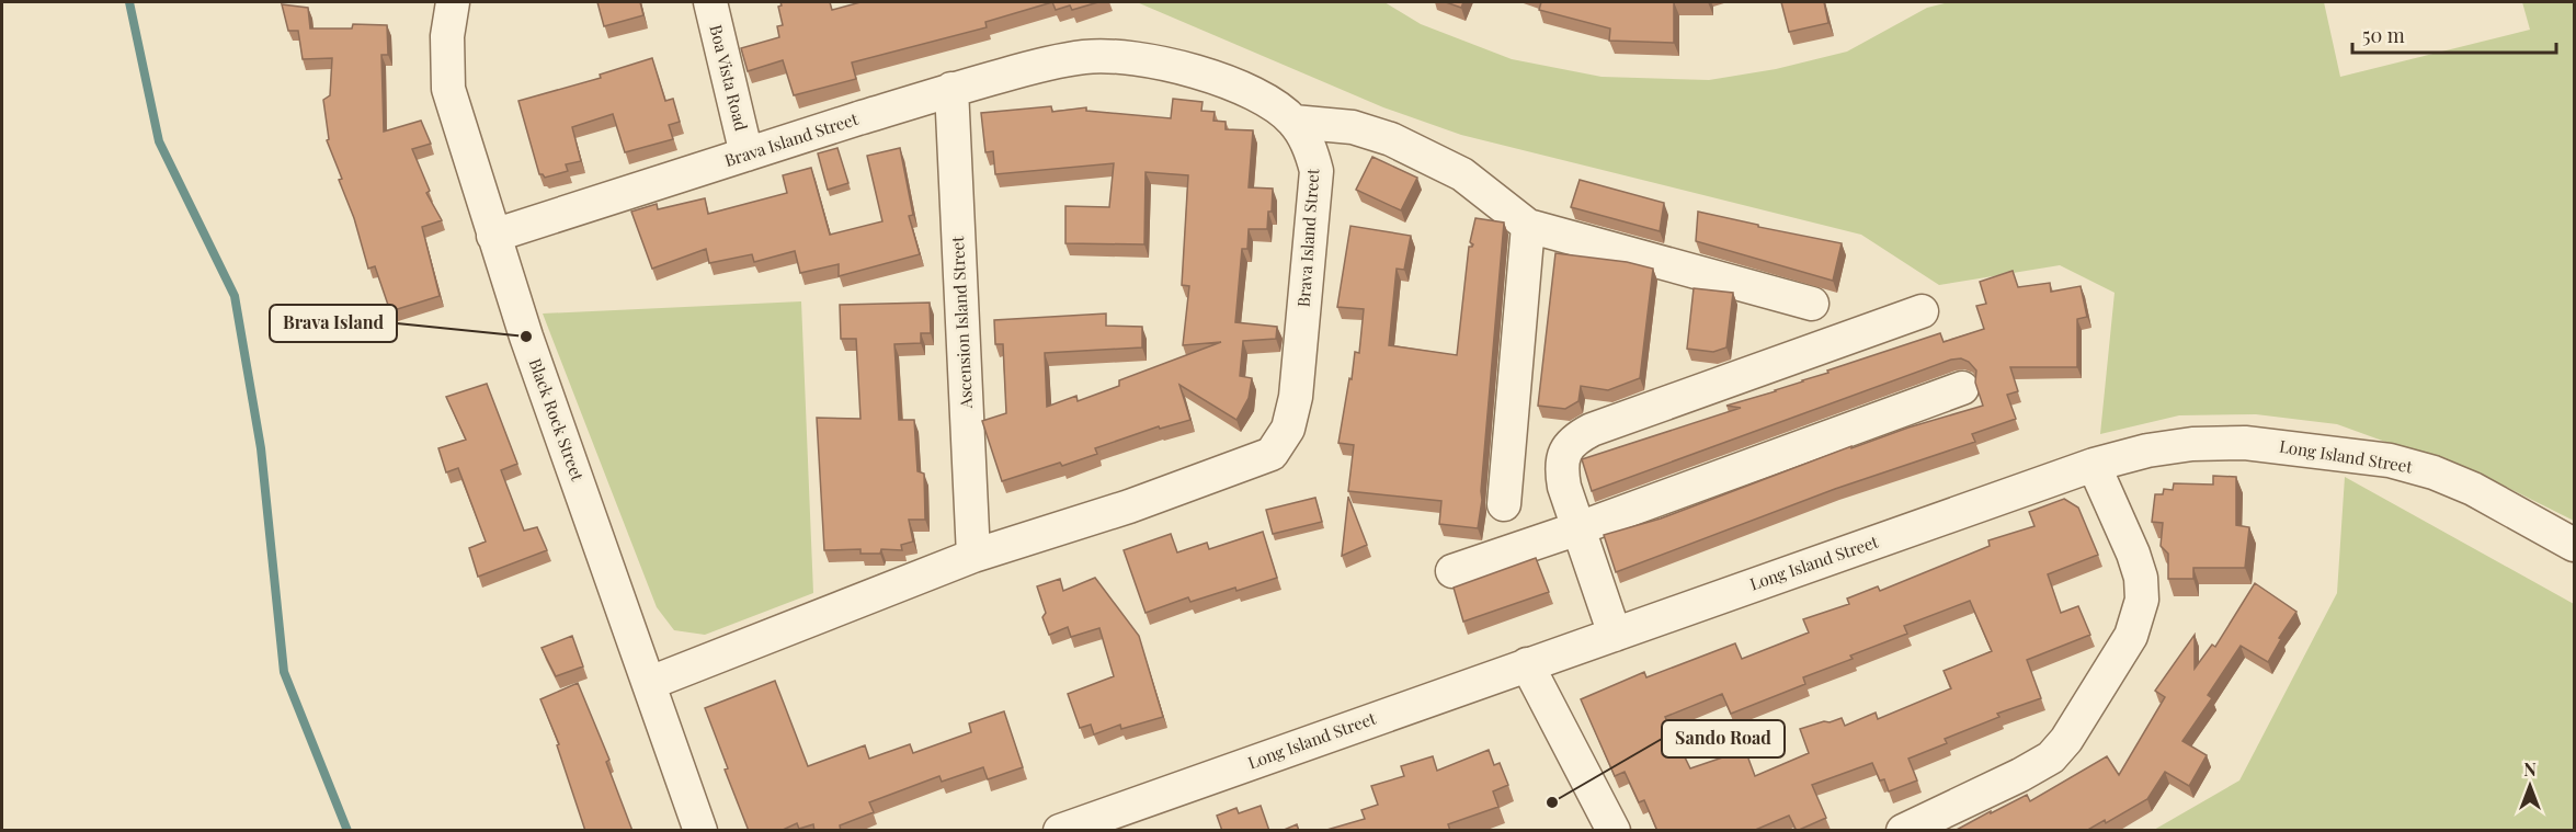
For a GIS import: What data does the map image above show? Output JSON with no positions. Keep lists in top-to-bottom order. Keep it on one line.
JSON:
{"streets":{"street":["Boa Vista Road","Brava Island Street","Ascension Island Street","Black Rock Street","Long Island Street"]},"crossings":[["Boa Vista Road","Brava Island Street"],["Brava Island Street","Ascension Island Street"],["Brava Island Street","Black Rock Street"]],"places":["Brava Island","Sando Road"],"scale_bar":"50 m","north":"top"}
